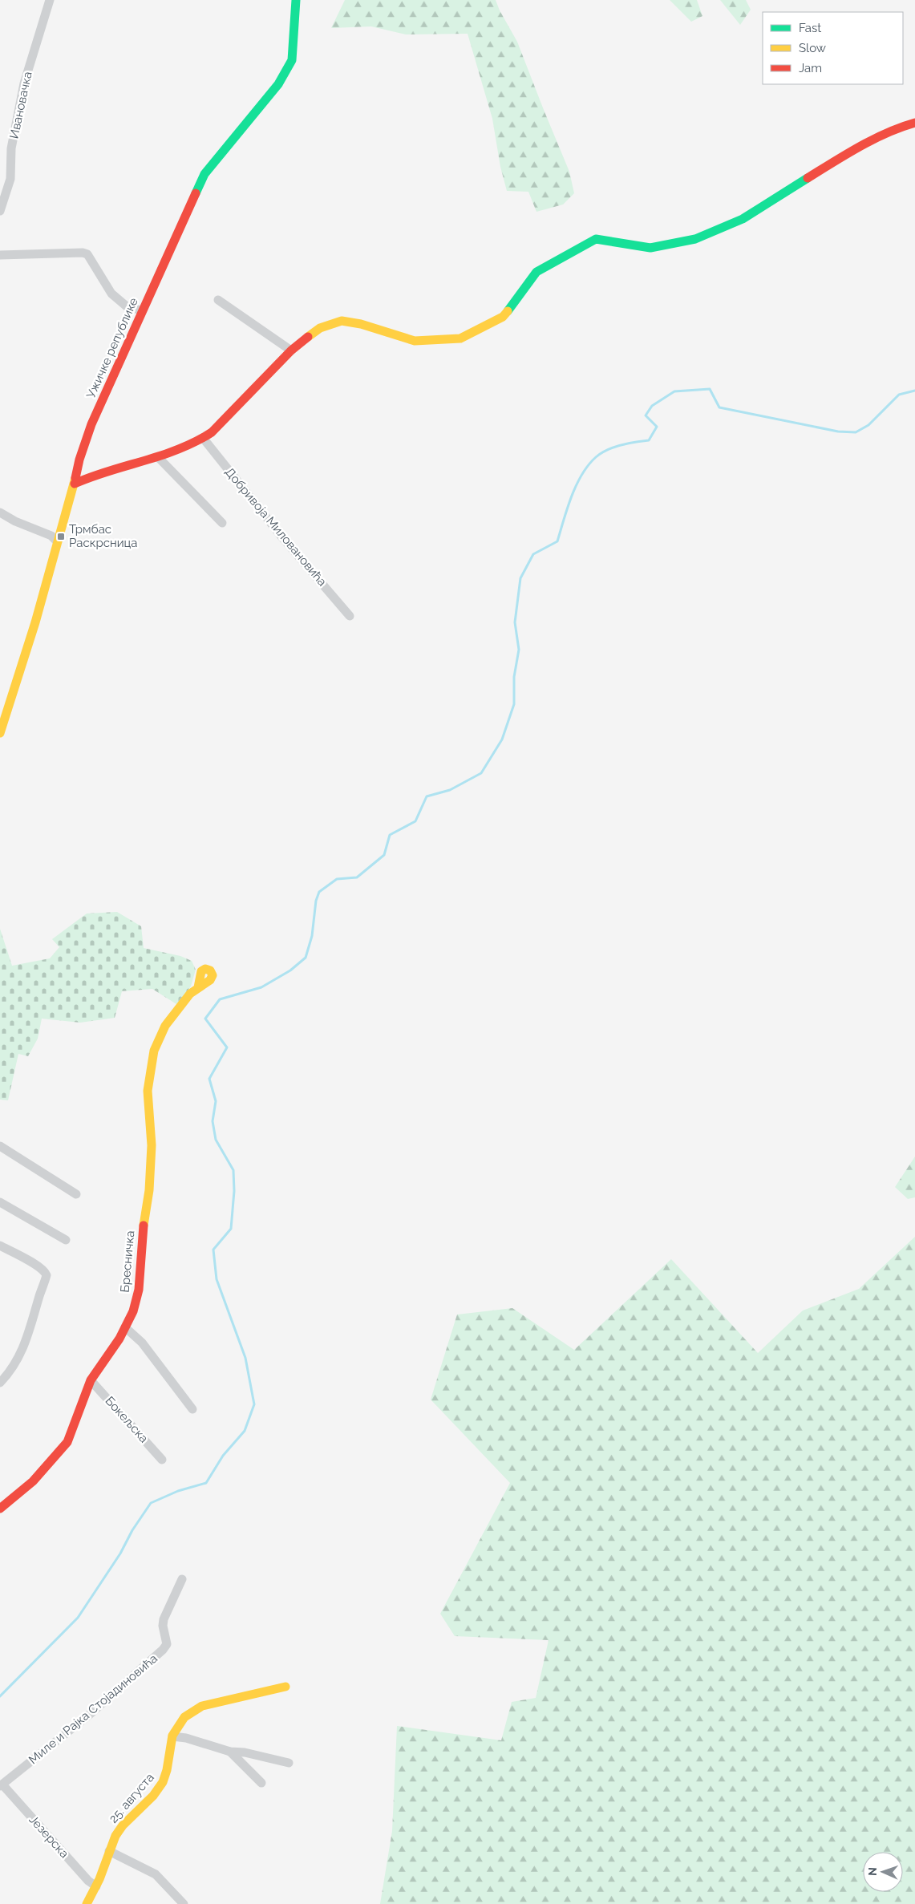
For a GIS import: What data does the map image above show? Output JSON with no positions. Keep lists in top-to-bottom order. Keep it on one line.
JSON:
{"streets":{"street":["Ивановачка","Ужичке републике","Добривоја Миловановића","Бресничка","Бокељска","Миле и Рајка Стојадиновића","25. августа","Језерска"]},"crossings":[["Бресничка","Бокељска"],["Миле и Рајка Стојадиновића","Језерска"],["25. августа","Језерска"]],"places":{"transit":["Трмбас Раскрсница"]},"legend":["Fast","Slow","Jam"],"north":"left"}
